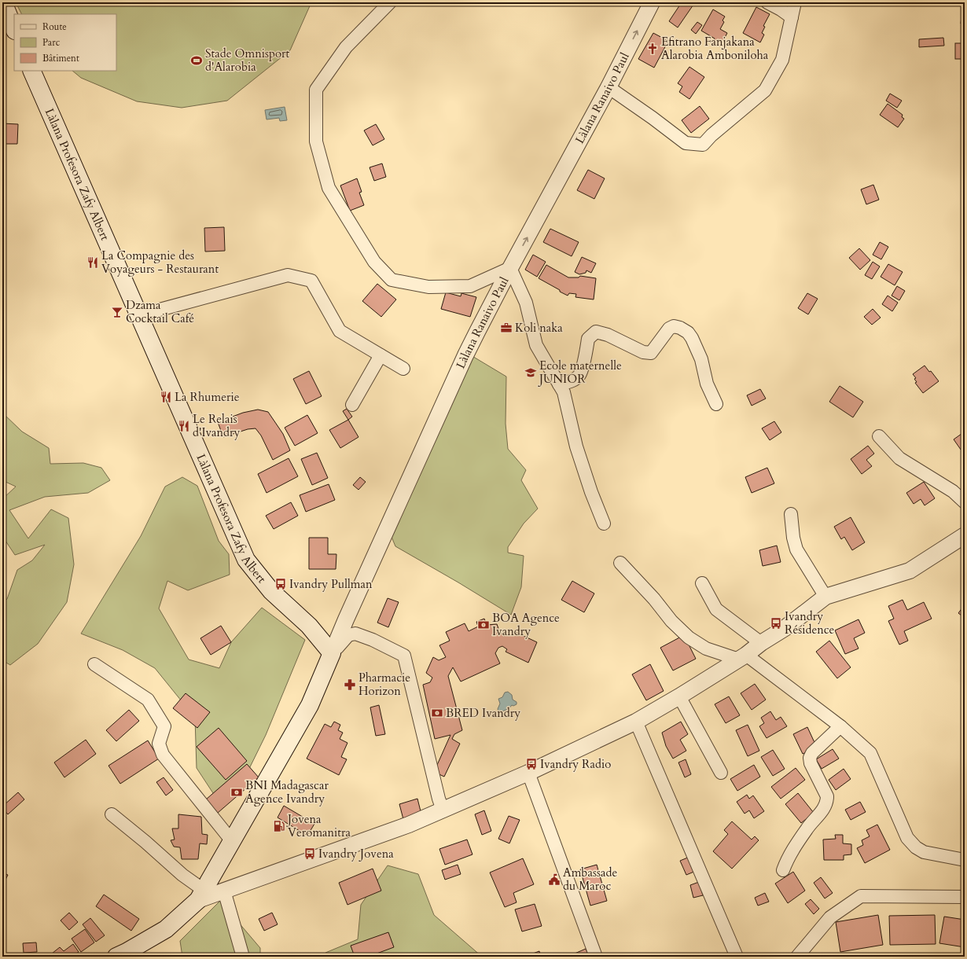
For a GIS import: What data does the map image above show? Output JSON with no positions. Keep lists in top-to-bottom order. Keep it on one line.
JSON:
{"streets":{"main road":["Làlana Profesora Zafy Albert"],"street":["Làlana Ranaivo Paul"]},"crossings":[["Làlana Ranaivo Paul","Làlana Profesora Zafy Albert"]],"one_way":["Làlana Ranaivo Paul"],"places":{"church":["Efitrano Fanjakana Alarobia Amboniloha"],"sports":["Stade Omnisport d'Alarobia"],"restaurant":["La Compagnie des Voyageurs - Restaurant","La Rhumerie","Le Relais d'Ivandry"],"bar":["Dzama Cocktail Café"],"office":["Koli naka"],"school or university":["Ecole maternelle JUNIOR"],"bus stop":["Ivandry Pullman","Ivandry Résidence","Ivandry Radio","Ivandry Jovena"],"bank":["BOA Agence Ivandry","BRED Ivandry","BNI Madagascar Agence Ivandry"],"pharmacy":["Pharmacie Horizon"],"fuel station":["Jovena Veromanitra"],"public building":["Ambassade du Maroc"]},"legend":["Route","Parc","Bâtiment"]}
